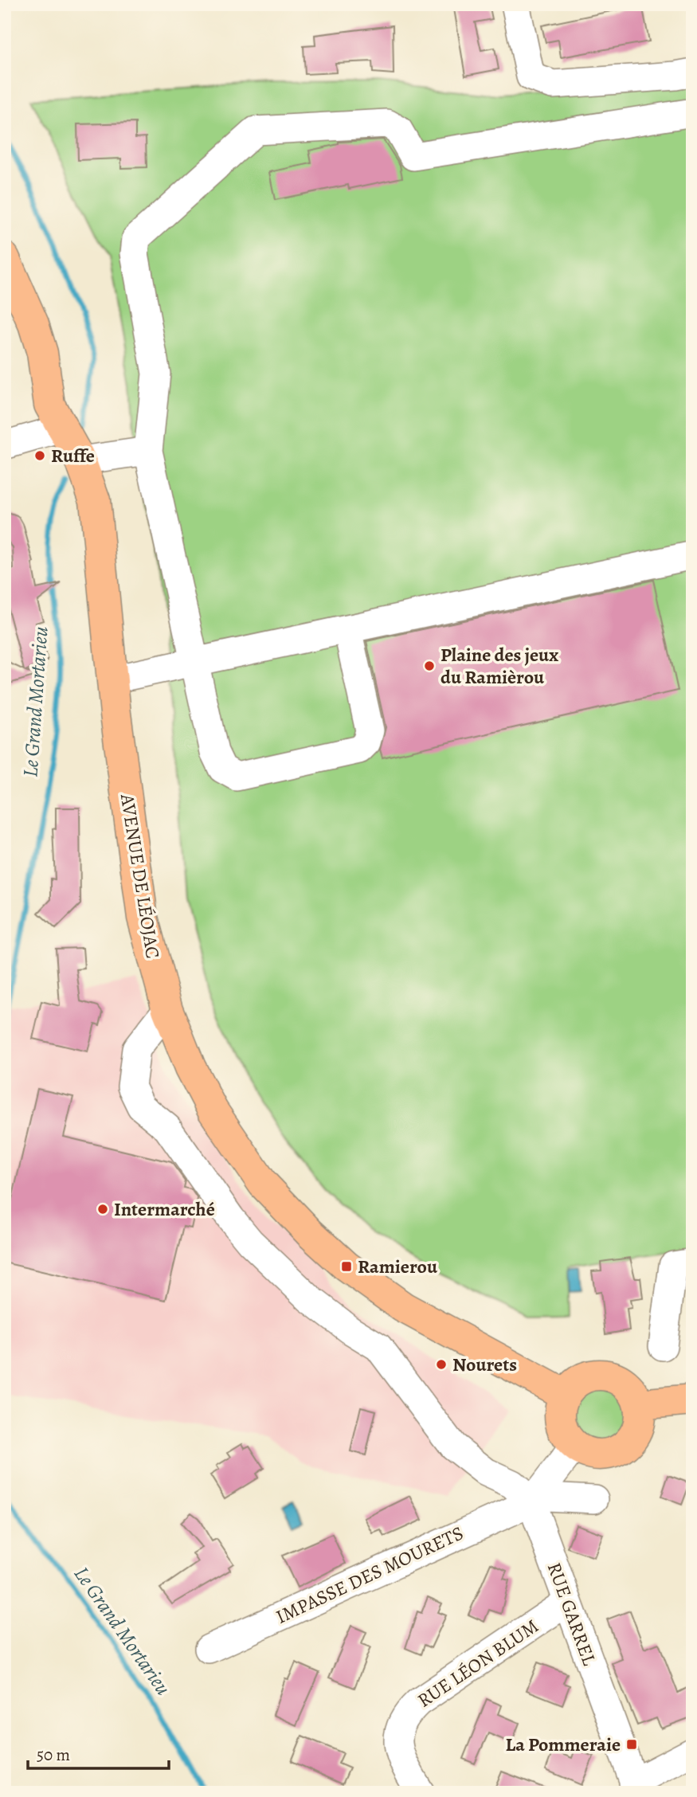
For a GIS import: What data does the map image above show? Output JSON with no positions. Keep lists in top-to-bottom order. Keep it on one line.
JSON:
{"streets":{"main road":["AVENUE DE LÉOJAC"],"street":["IMPASSE DES MOURETS","RUE GARREL","RUE LÉON BLUM"]},"crossings":[["IMPASSE DES MOURETS","RUE GARREL"],["RUE GARREL","RUE LÉON BLUM"]],"water":["Le Grand Mortarieu"],"places":{"other":["Ruffe","Plaine des jeux du Ramièrou","Intermarché","Nourets"],"transit":["Ramierou","La Pommeraie"]},"scale_bar":"50 m"}
